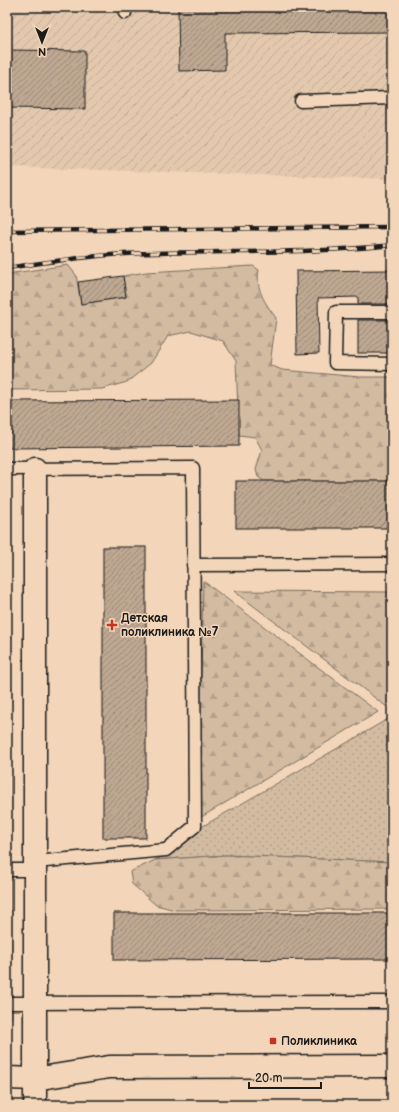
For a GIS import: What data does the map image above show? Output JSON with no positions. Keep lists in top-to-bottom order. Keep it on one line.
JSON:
{"places":{"health":["Детская поликлиника №7"],"transit":["Поликлиника"]},"scale_bar":"20 m","north":"bottom"}
